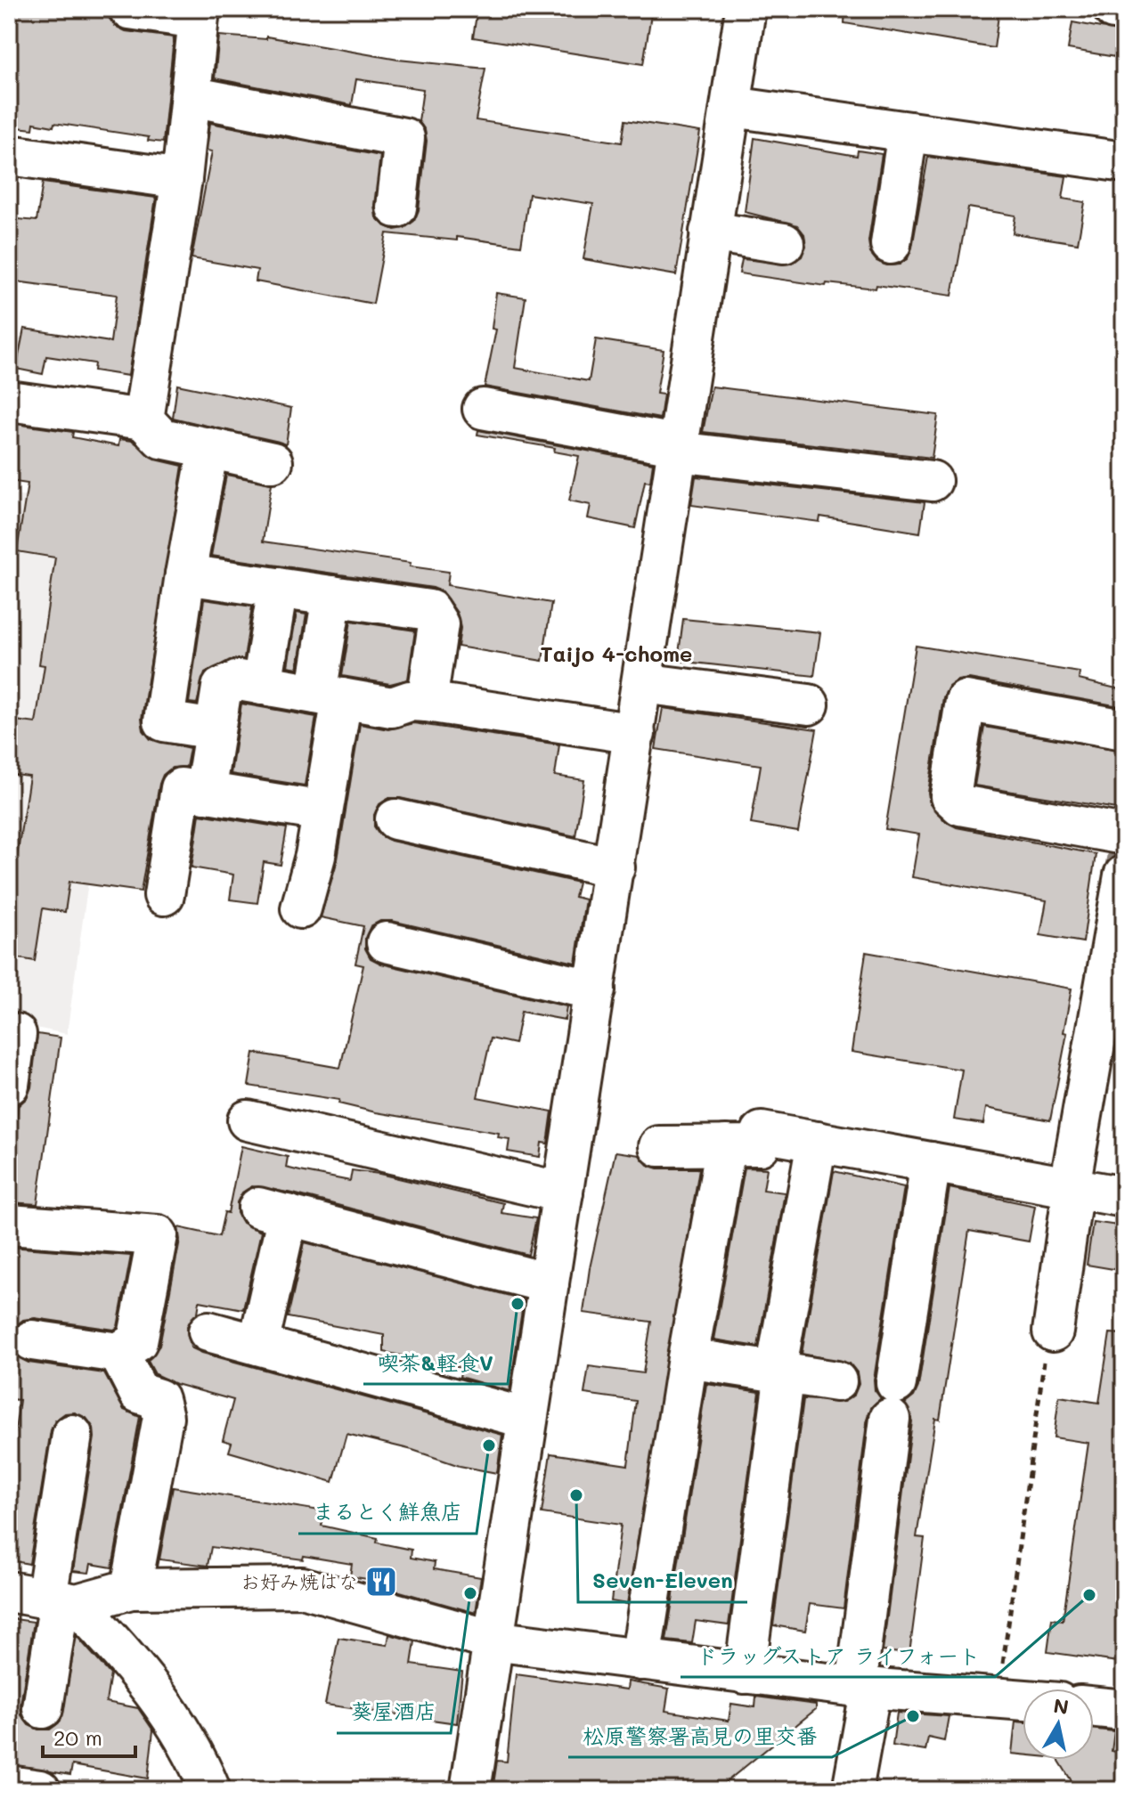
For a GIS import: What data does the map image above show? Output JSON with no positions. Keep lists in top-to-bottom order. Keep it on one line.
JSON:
{"districts":["Taijo 4-chome"],"places":{"other":["喫茶&軽食V","まるとく鮮魚店","Seven-Eleven","葵屋酒店","ドラッグストア ライフォート","松原警察署高見の里交番"],"restaurant":["お好み焼はな"]},"scale_bar":"20 m","north":"top"}
